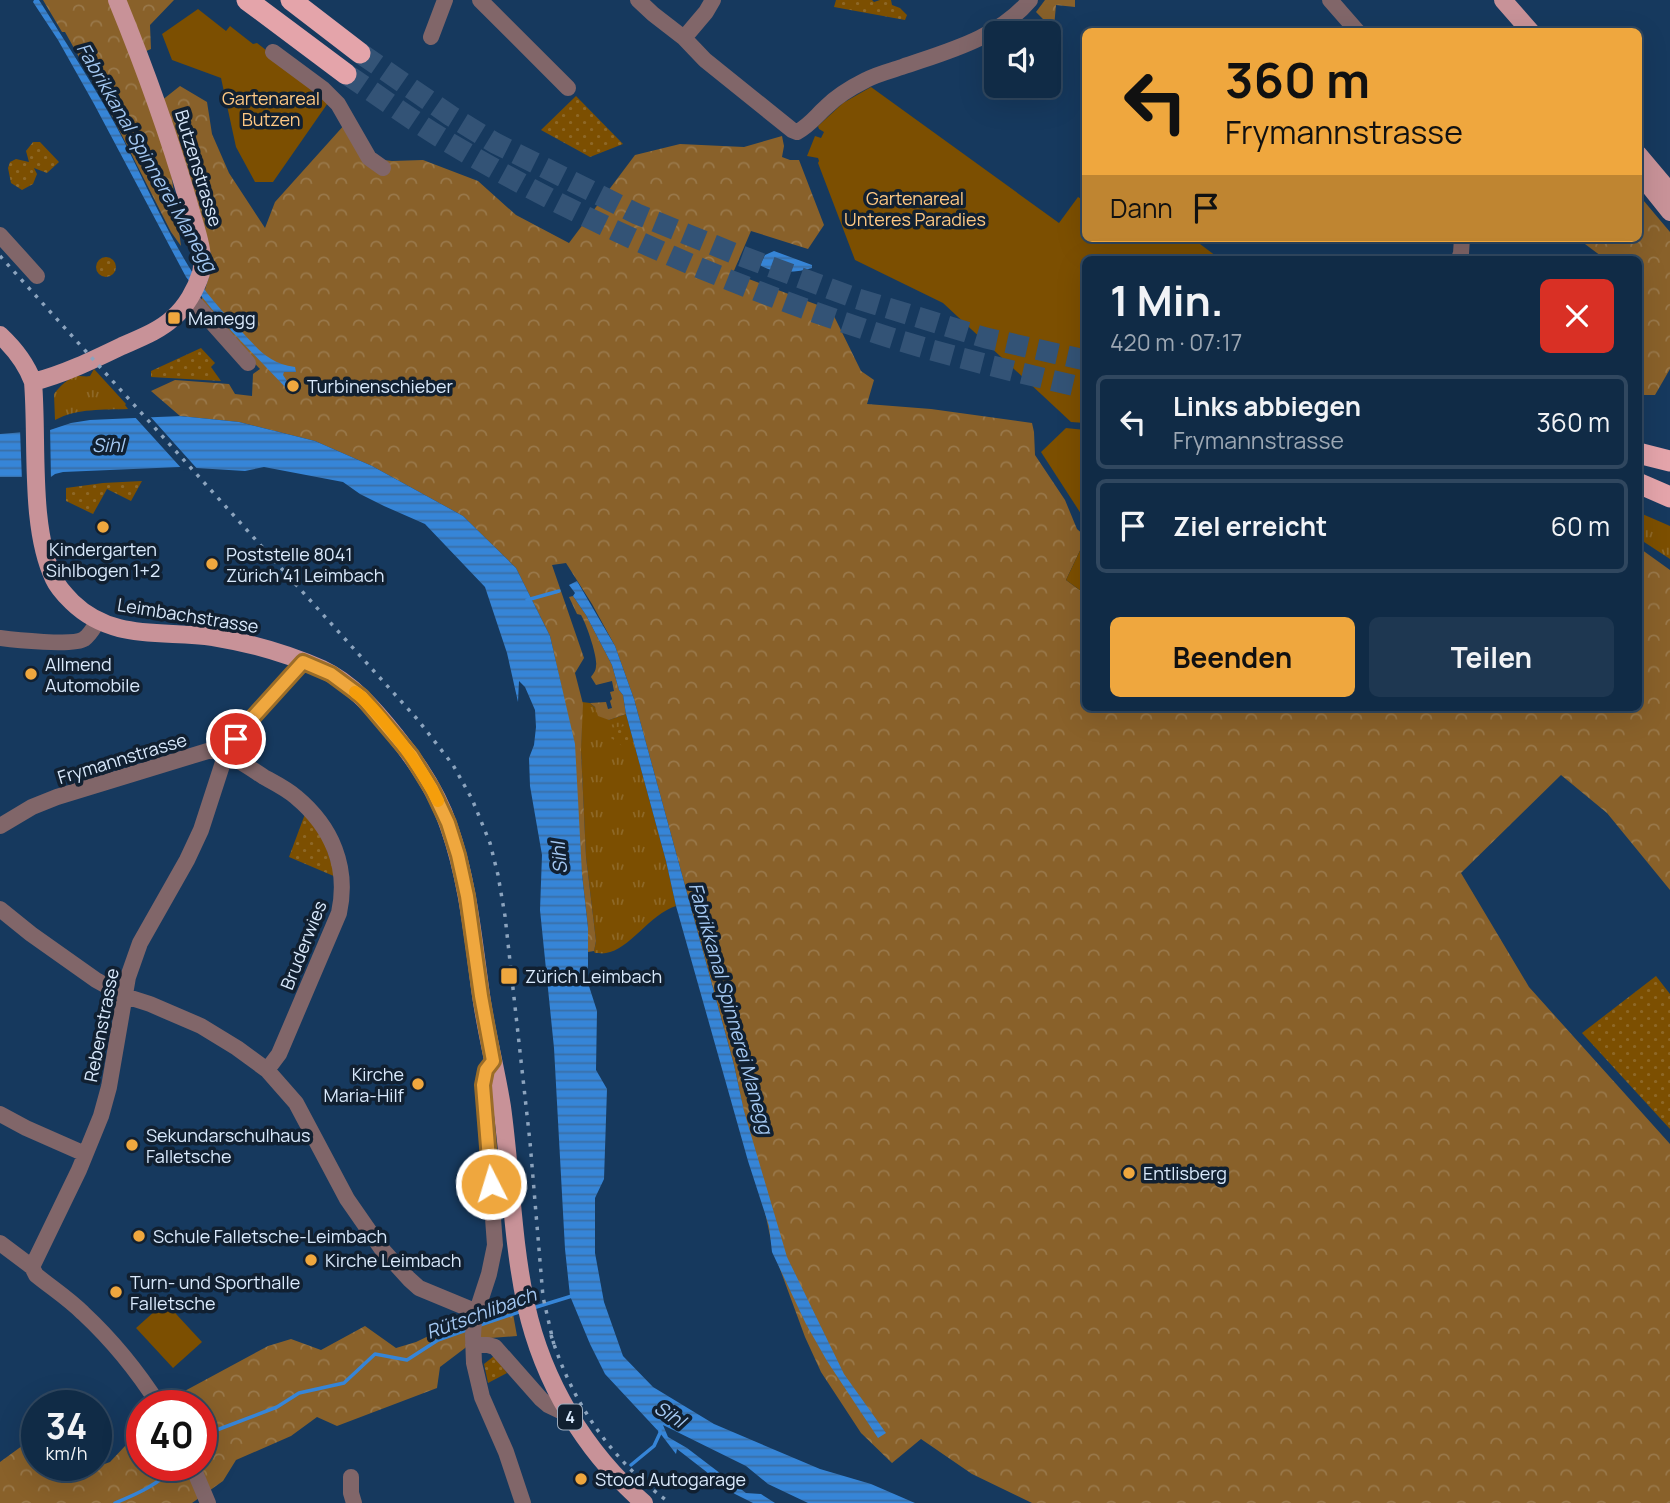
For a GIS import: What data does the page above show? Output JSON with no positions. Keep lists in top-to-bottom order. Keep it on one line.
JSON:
{"streets":{"main road":["Butzenstrasse","Leimbachstrasse","4"],"street":["Frymannstrasse","Bruderwies","Rebenstrasse"]},"crossings":[["Leimbachstrasse","4"],["Frymannstrasse","Bruderwies"],["Frymannstrasse","Rebenstrasse"],["Bruderwies","Rebenstrasse"]],"water":["Fabrikkanal Spinnerei Manegg","Sihl","Rütschlibach"],"parks":["Gartenareal Butzen","Gartenareal Unteres Paradies"],"places":{"transit":["Manegg","Zürich Leimbach"],"other":["Turbinenschieber","Kindergarten Sihlbogen 1+2","Poststelle 8041 Zürich 41 Leimbach","Allmend Automobile","Kirche Maria-Hilf","Sekundarschulhaus Falletsche","Entlisberg","Schule Falletsche-Leimbach","Kirche Leimbach","Turn- und Sporthalle Falletsche","Stood Autogarage"]},"page":{"turn":["360 m","Frymannstrasse"],"then":"Dann","heading":["1 Min.","420 m · 07:17"],"list":[{"name":"Links abbiegen","note":"Frymannstrasse","value":"360 m"},{"name":"Ziel erreicht","value":"60 m"}],"buttons":["Beenden","Teilen"],"speed":"34 km/h","limit":"40"}}
